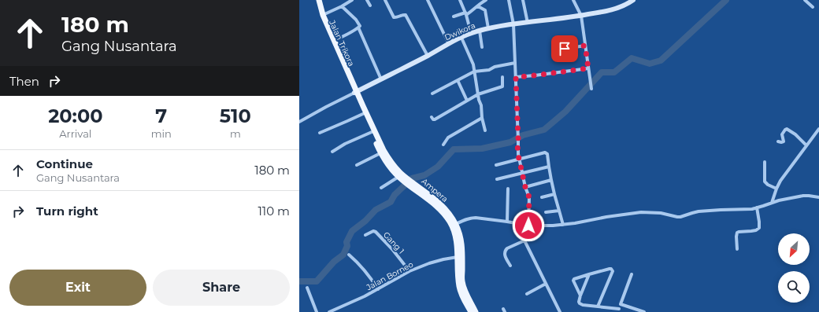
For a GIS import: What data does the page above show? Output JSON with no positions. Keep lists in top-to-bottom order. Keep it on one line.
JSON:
{"streets":{"main road":["Jalan Trikora","Ampera"],"street":["Dwikora","Gang 1","Jalan Borneo"]},"crossings":[["Dwikora","Jalan Trikora"],["Dwikora","Ampera"],["Jalan Trikora","Ampera"],["Ampera","Jalan Borneo"],["Gang 1","Jalan Borneo"]],"north":"bottom left","page":{"turn":["180 m","Gang Nusantara"],"then":"Then","eta":["20:00","Arrival","7","min","510","m"],"list":[{"name":"Continue","note":"Gang Nusantara","value":"180 m"},{"name":"Turn right","value":"110 m"}],"buttons":["Exit","Share"]}}
